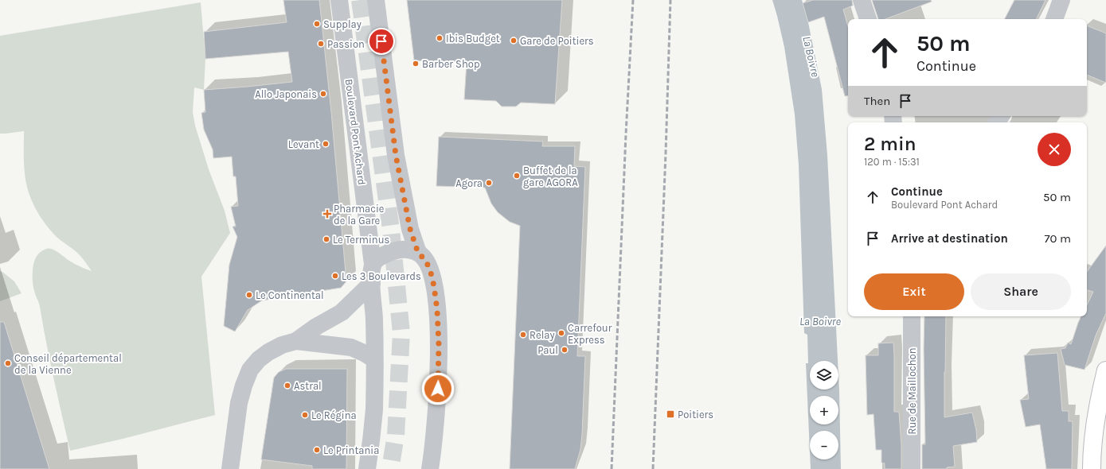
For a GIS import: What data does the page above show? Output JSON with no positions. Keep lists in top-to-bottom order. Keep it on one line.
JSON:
{"streets":{"street":["Boulevard Pont Achard","Rue de Maillochon"]},"water":["La Boivre"],"places":{"other":["Supplay","Ibis Budget","Gare de Poitiers","Passion","Barber Shop","Allo Japonais","Levant","Buffet de la gare AGORA","Agora","Le Terminus","Les 3 Boulevards","Le Continental","Carrefour Express","Relay","Paul","Conseil départemental de la Vienne","Astral","Le Régina","Le Printania"],"health":["Pharmacie de la Gare"],"transit":["Poitiers"]},"page":{"turn":["50 m","Continue"],"then":"Then","heading":["2 min","120 m · 15:31"],"list":[{"name":"Continue","note":"Boulevard Pont Achard","value":"50 m"},{"name":"Arrive at destination","value":"70 m"}],"buttons":["Exit","Share"],"map_buttons":["+","−"]}}
